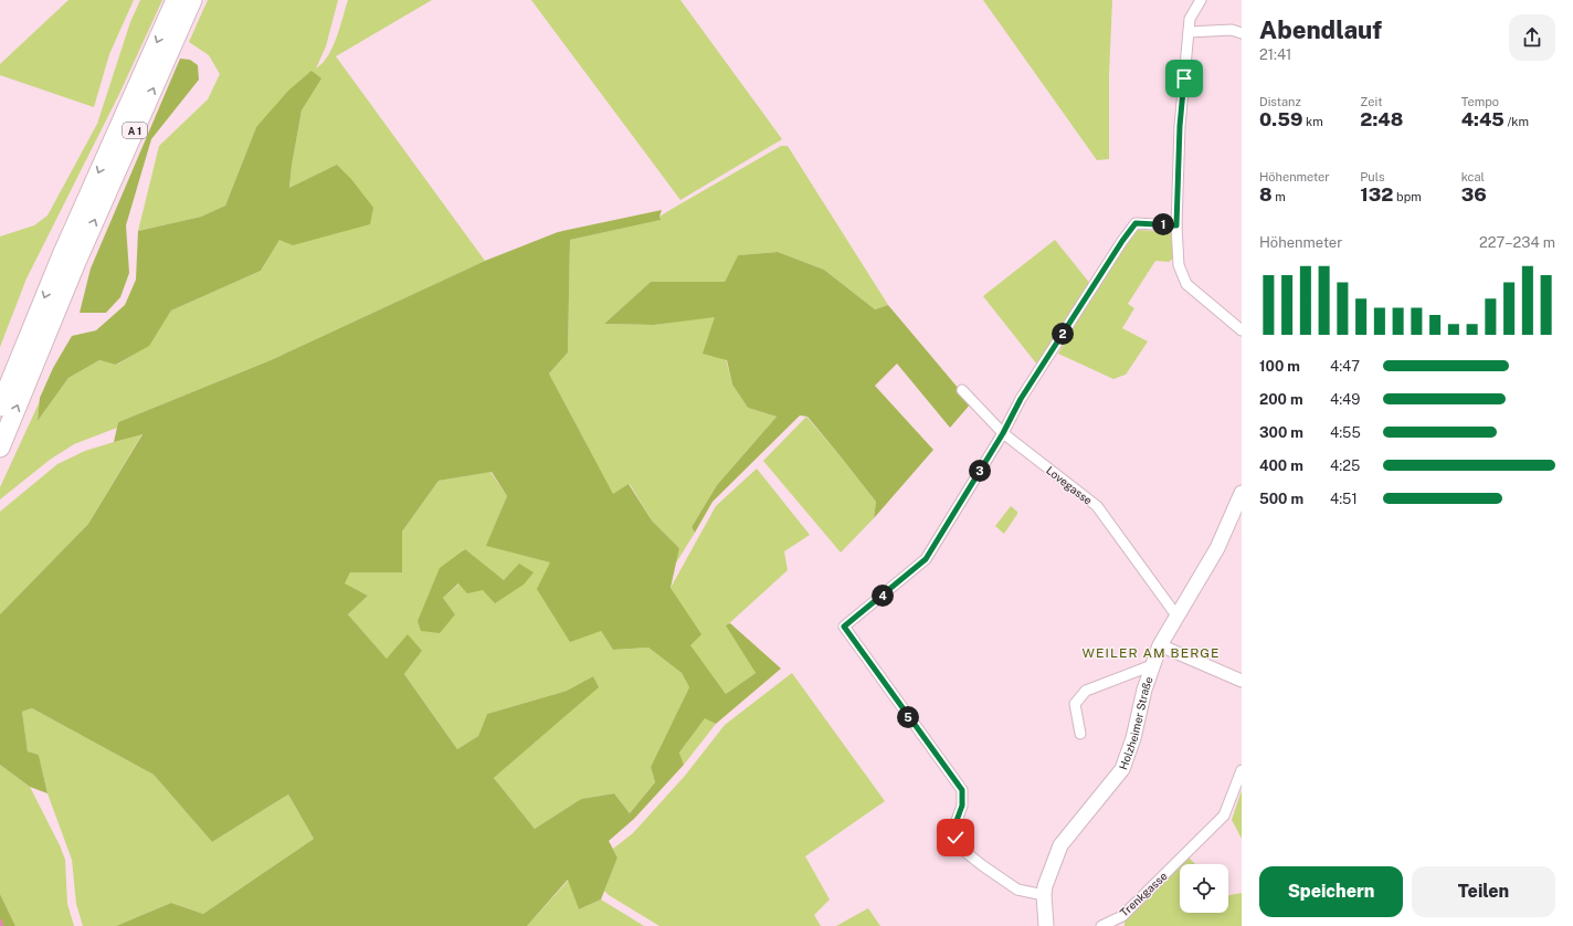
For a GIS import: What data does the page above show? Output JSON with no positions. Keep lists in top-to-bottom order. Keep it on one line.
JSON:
{"streets":{"highway":["A 1"],"main road":["Holzheimer Straße"],"street":["Lovegasse","Trenkgasse"]},"crossings":[["Lovegasse","Holzheimer Straße"]],"districts":["WEILER AM BERGE"],"page":{"heading":["Abendlauf","21:41"],"stats":[["Distanz","0.59 km"],["Zeit","2:48"],["Tempo","4:45 /km"],["Höhenmeter","8 m"],["Puls","132 bpm"],["kcal","36"]],"pins":["1","2","3","4","5"],"chart":["Höhenmeter","227–234 m"],"list":[{"name":"100 m","note":"4:47"},{"name":"200 m","note":"4:49"},{"name":"300 m","note":"4:55"},{"name":"400 m","note":"4:25"},{"name":"500 m","note":"4:51"}],"buttons":["Speichern","Teilen"]}}
